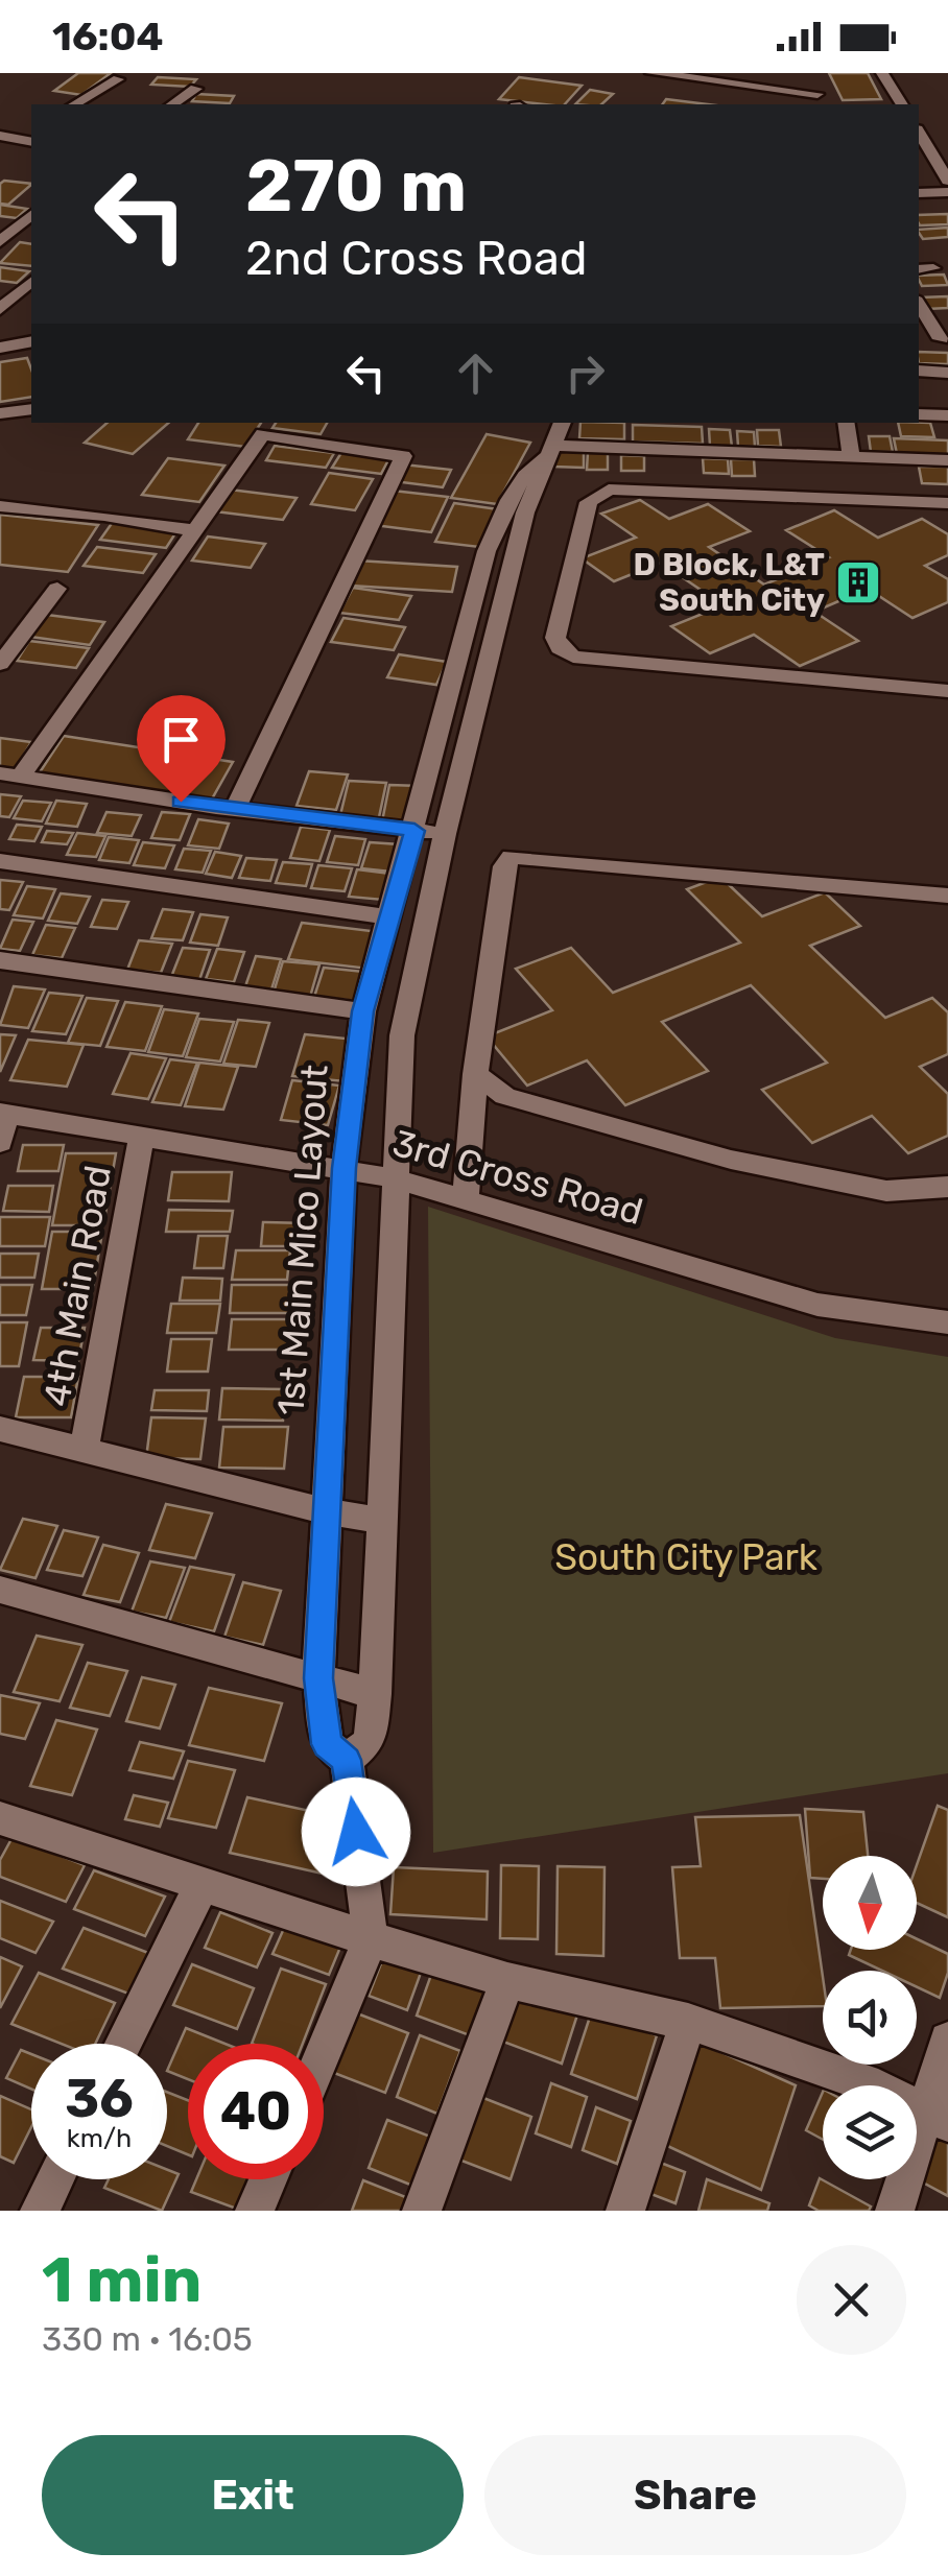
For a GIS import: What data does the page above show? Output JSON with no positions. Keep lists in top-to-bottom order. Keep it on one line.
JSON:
{"streets":{"street":["3rd Cross Road","1st Main Mico Layout","4th Main Road"]},"crossings":[["3rd Cross Road","1st Main Mico Layout"],["3rd Cross Road","4th Main Road"]],"parks":["South City Park"],"places":{"building":["D Block, L&T South City"]},"north":"bottom","page":{"status":"16:04","turn":["270 m","2nd Cross Road"],"speed":"36 km/h","limit":"40","heading":["1 min","330 m · 16:05"],"buttons":["Exit","Share"]}}
